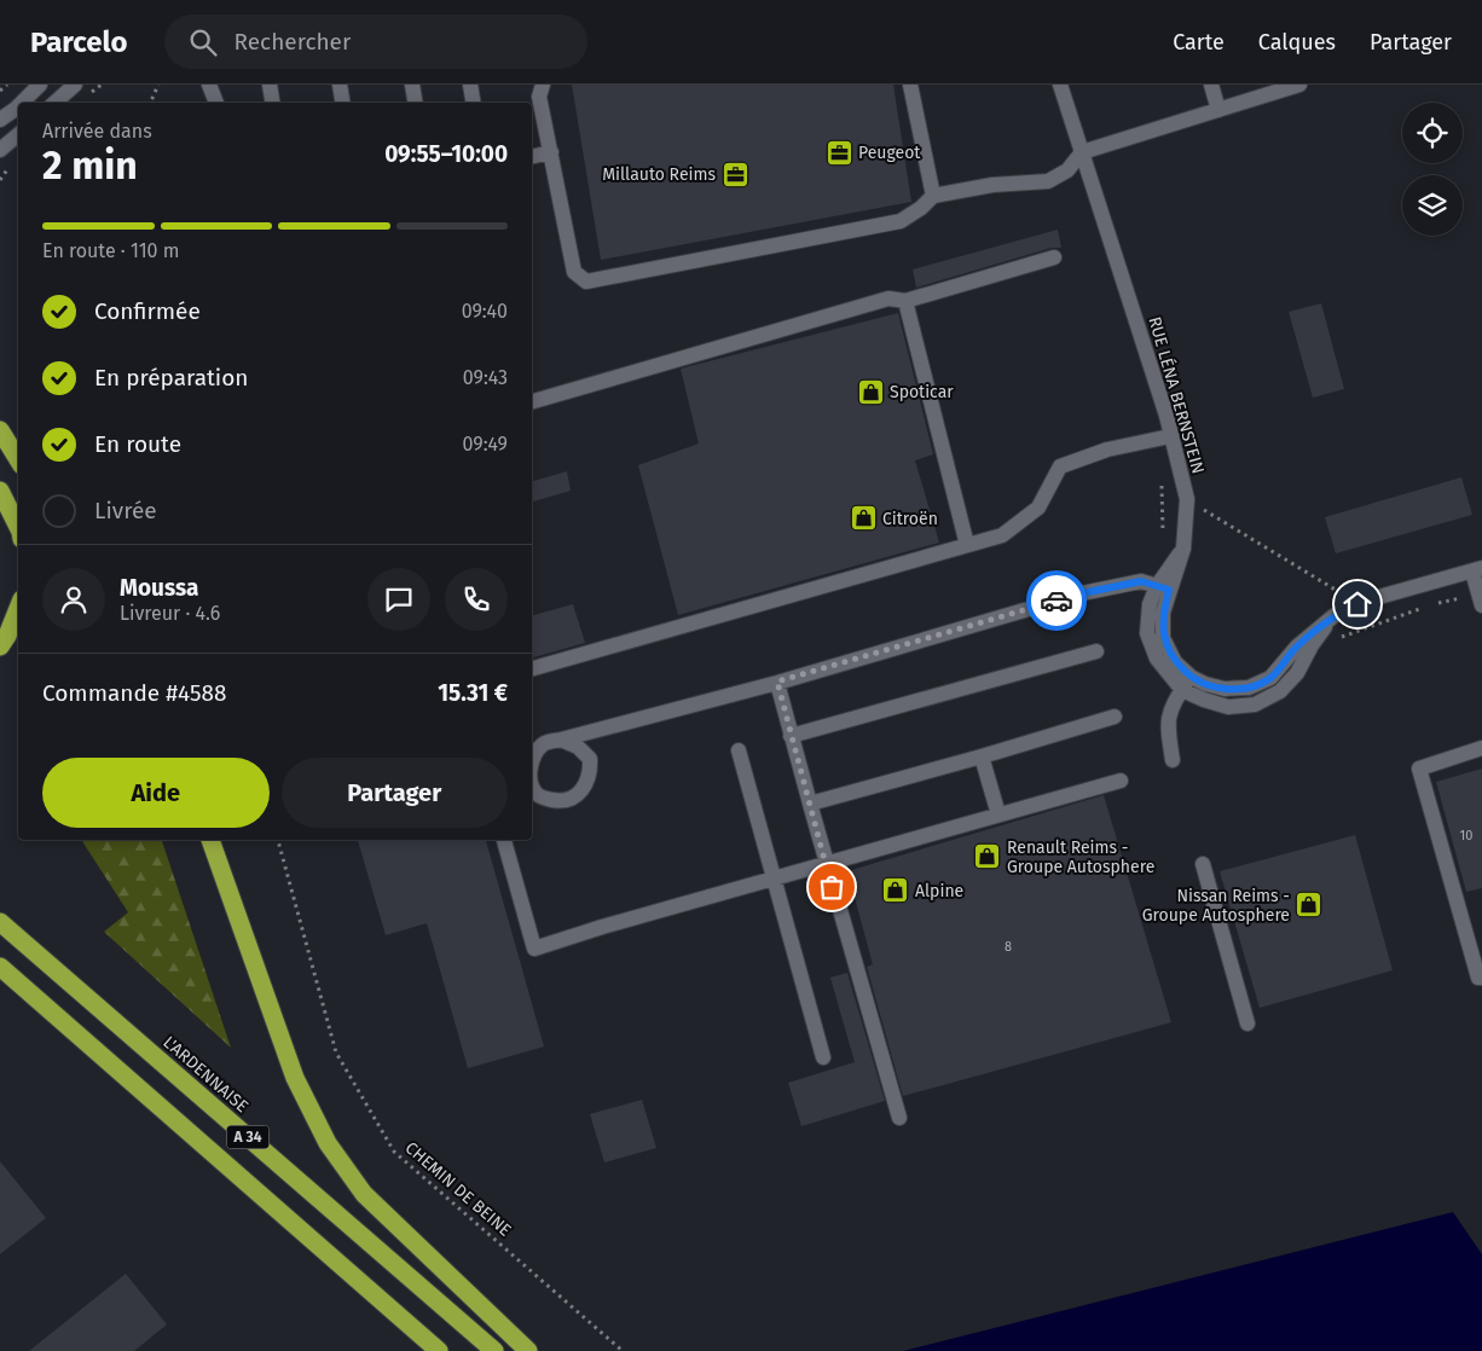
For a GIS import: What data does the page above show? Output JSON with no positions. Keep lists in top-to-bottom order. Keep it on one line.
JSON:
{"streets":{"highway":["L'ARDENNAISE","A 34"],"street":["RUE LÉNA BERNSTEIN"],"path":["CHEMIN DE BEINE"]},"places":{"office":["Peugeot","Millauto Reims"],"shop":["Spoticar","Citroën","Renault Reims - Groupe Autosphere","Alpine","Nissan Reims - Groupe Autosphere"]},"house_numbers":["10","8"],"page":{"header":"Parcelo","search":"Rechercher","nav":["Carte","Calques","Partager"],"heading":["2 min","Arrivée dans","09:55–10:00"],"panel":["Moussa","Livreur · 4.6","Commande #4588","15.31 €"],"bar":"En route · 110 m","list":[["Confirmée","09:40"],["En préparation","09:43"],["En route","09:49"],"Livrée"],"buttons":["Aide","Partager"]}}
